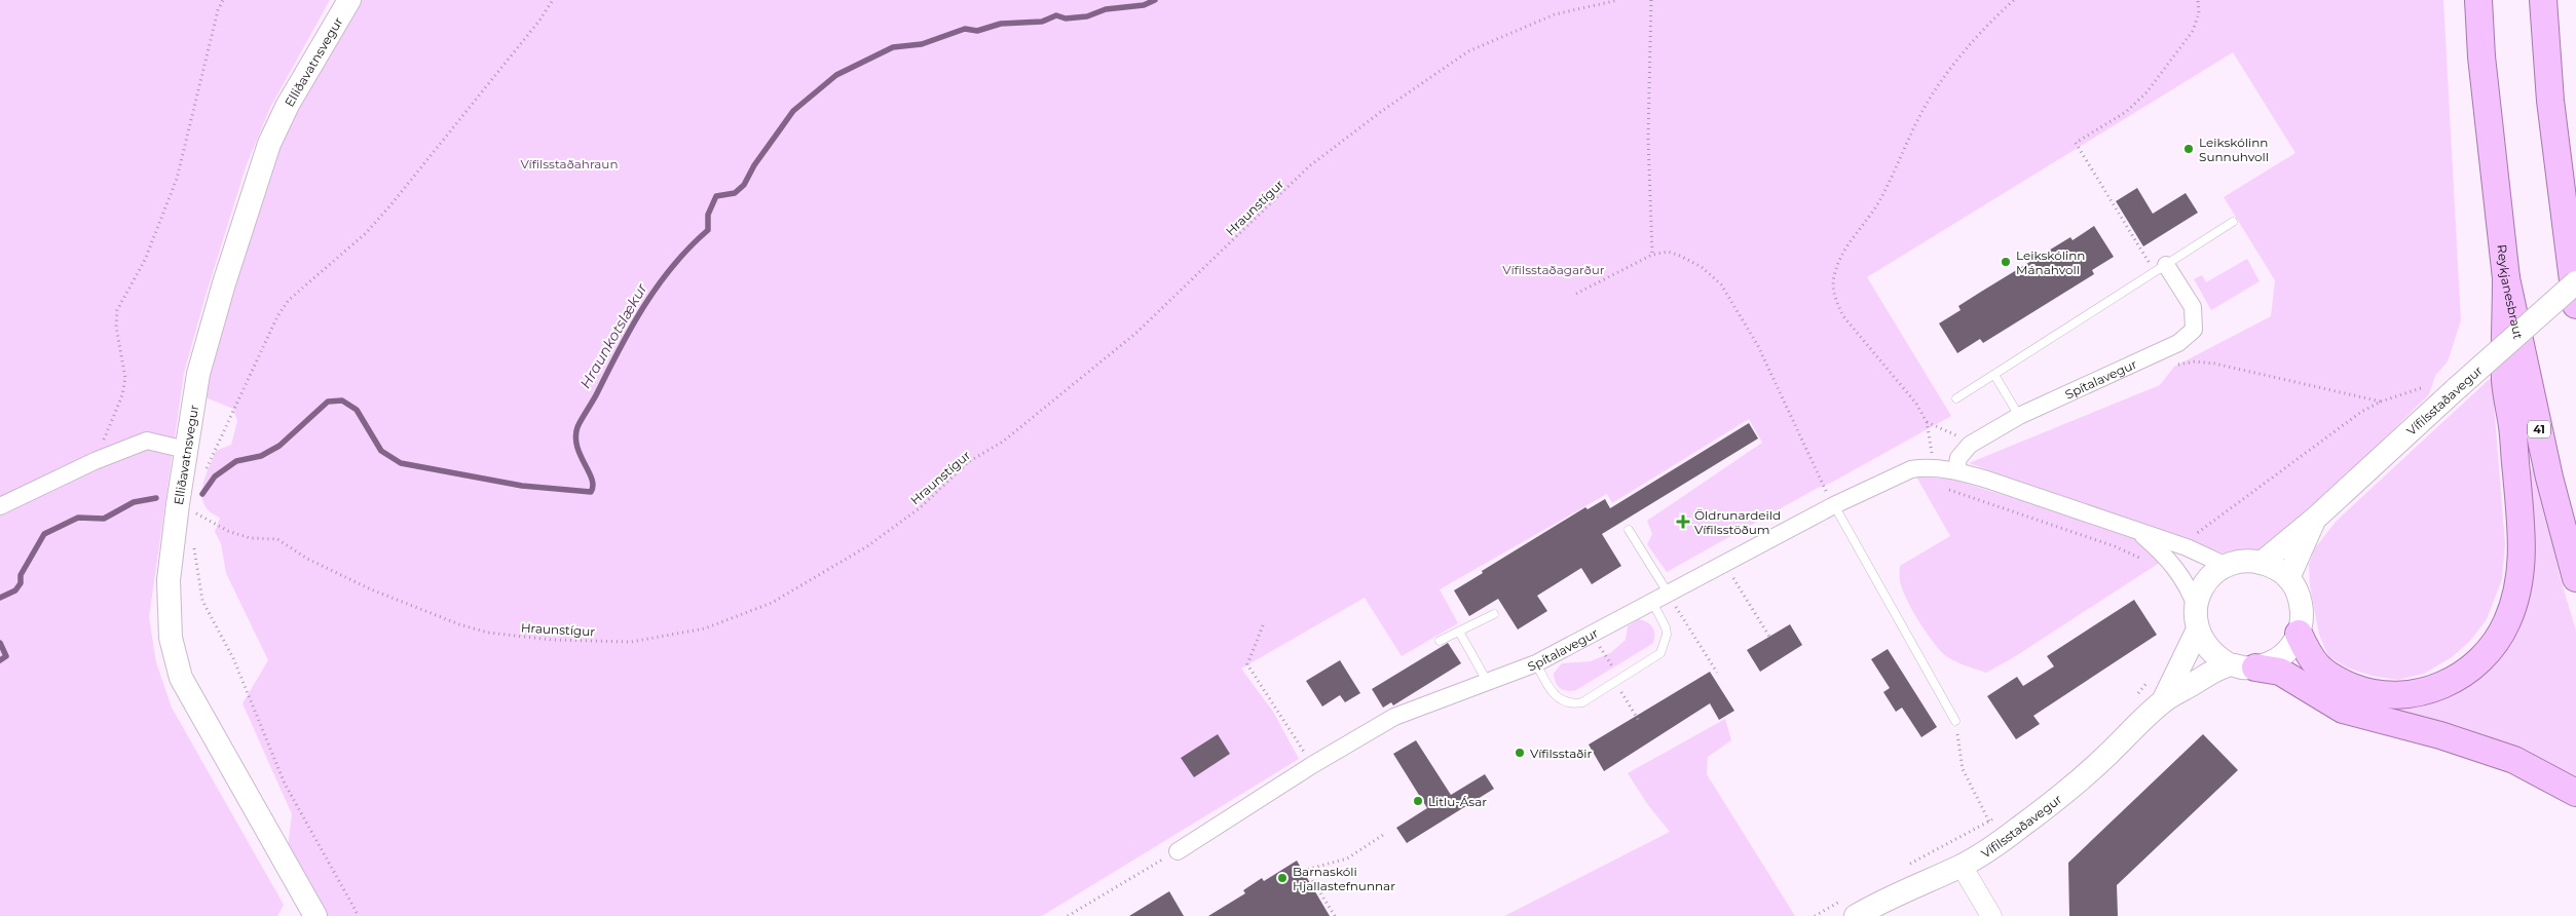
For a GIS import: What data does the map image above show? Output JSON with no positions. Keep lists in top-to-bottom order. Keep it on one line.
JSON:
{"streets":{"highway":["Reykjanesbraut","41"],"main road":["Elliðavatnsvegur","Vífilsstaðavegur"],"street":["Spítalavegur"],"path":["Hraunstígur"]},"crossings":[["Spítalavegur","Vífilsstaðavegur"]],"water":["Hraunkotslækur"],"parks":["Vífilsstaðahraun","Vífilsstaðagarður"],"places":{"other":["Leikskólinn Sunnuhvoll","Leikskólinn Mánahvoll","Vífilsstaðir","Litlu-Ásar","Barnaskóli Hjallastefnunnar"],"health":["Öldrunardeild Vífilsstöðum"]}}
